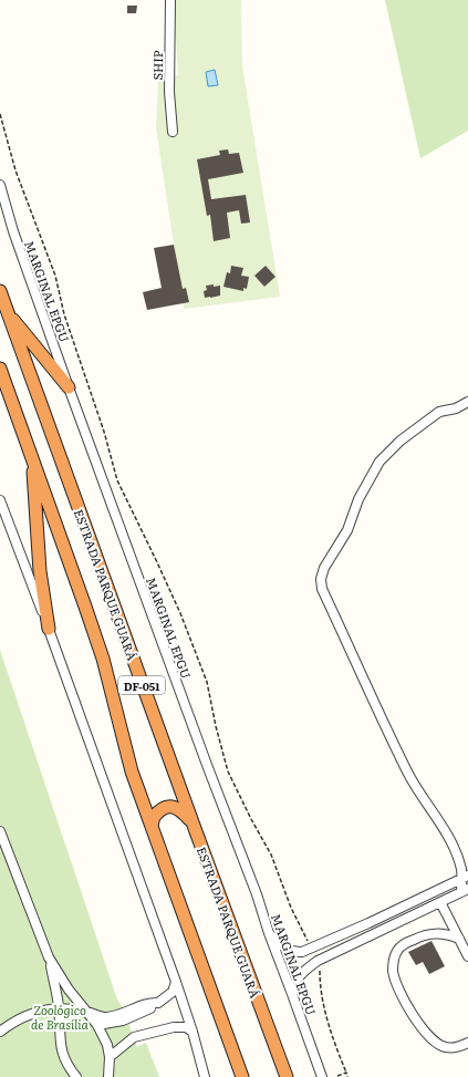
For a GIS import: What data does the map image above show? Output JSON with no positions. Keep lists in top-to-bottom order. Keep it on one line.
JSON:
{"streets":{"highway":["ESTRADA PARQUE GUARÁ","DF-051"],"street":["SHIP","MARGINAL EPGU"]},"parks":["Zoológico de Brasília"]}
